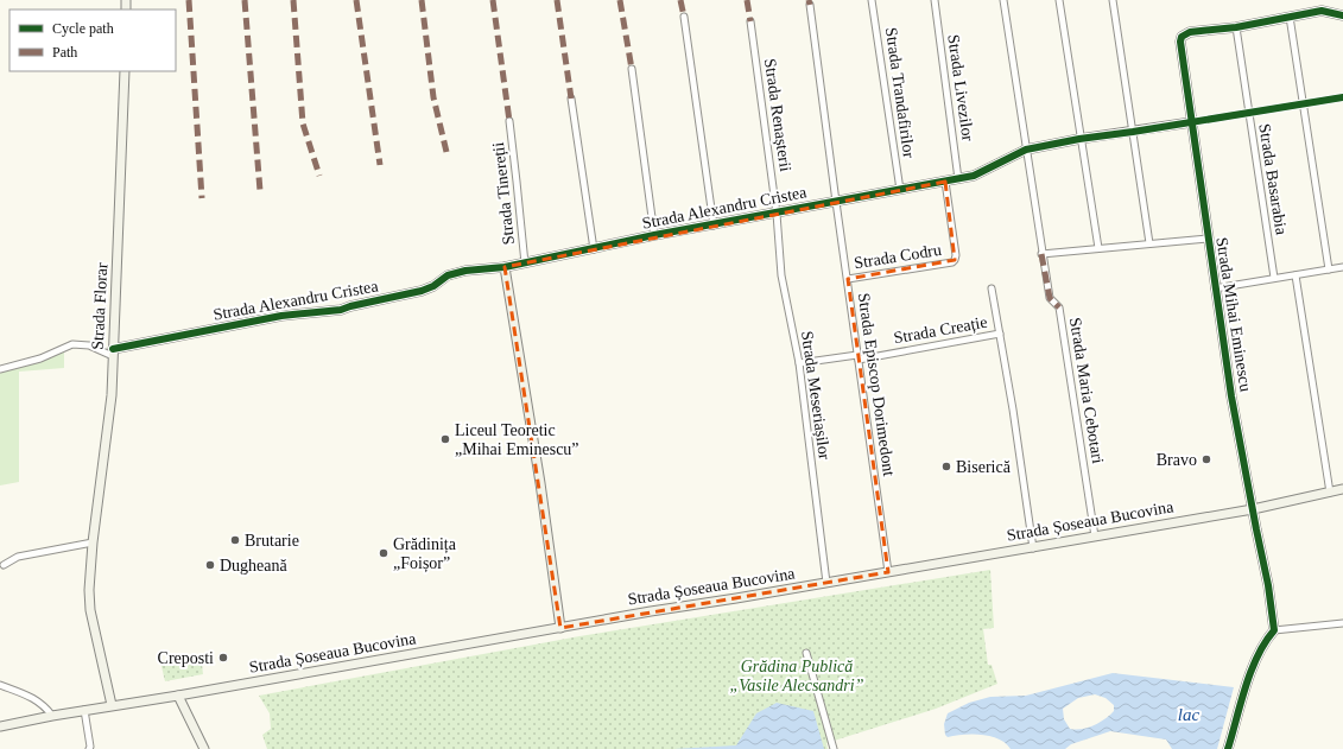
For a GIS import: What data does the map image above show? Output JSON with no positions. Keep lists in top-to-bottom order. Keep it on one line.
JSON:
{"streets":{"street":["Strada Livezilor","Strada Trandafirilor","Strada Renașterii","Strada Basarabia","Strada Tinereții","Strada Alexandru Cristea","Strada Codru","Strada Florar","Strada Mihai Eminescu","Strada Creație","Strada Episcop Dorimedont","Strada Maria Cebotari","Strada Meseriașilor","Strada Șoseaua Bucovina"]},"crossings":[["Strada Livezilor","Strada Alexandru Cristea"],["Strada Trandafirilor","Strada Alexandru Cristea"],["Strada Renașterii","Strada Alexandru Cristea"],["Strada Renașterii","Strada Meseriașilor"],["Strada Basarabia","Strada Alexandru Cristea"],["Strada Basarabia","Strada Mihai Eminescu"],["Strada Tinereții","Strada Alexandru Cristea"],["Strada Alexandru Cristea","Strada Codru"],["Strada Alexandru Cristea","Strada Florar"],["Strada Alexandru Cristea","Strada Mihai Eminescu"],["Strada Alexandru Cristea","Strada Episcop Dorimedont"],["Strada Alexandru Cristea","Strada Maria Cebotari"],["Strada Alexandru Cristea","Strada Meseriașilor"],["Strada Codru","Strada Episcop Dorimedont"],["Strada Florar","Strada Șoseaua Bucovina"],["Strada Mihai Eminescu","Strada Șoseaua Bucovina"],["Strada Creație","Strada Episcop Dorimedont"],["Strada Creație","Strada Meseriașilor"],["Strada Episcop Dorimedont","Strada Șoseaua Bucovina"],["Strada Maria Cebotari","Strada Șoseaua Bucovina"],["Strada Meseriașilor","Strada Șoseaua Bucovina"]],"water":["lac"],"parks":["Grădina Publică „Vasile Alecsandri”"],"places":["Liceul Teoretic „Mihai Eminescu”","Bravo","Biserică","Brutarie","Grădinița „Foișor”","Dugheană","Creposti"],"legend":["Cycle path","Path"]}
